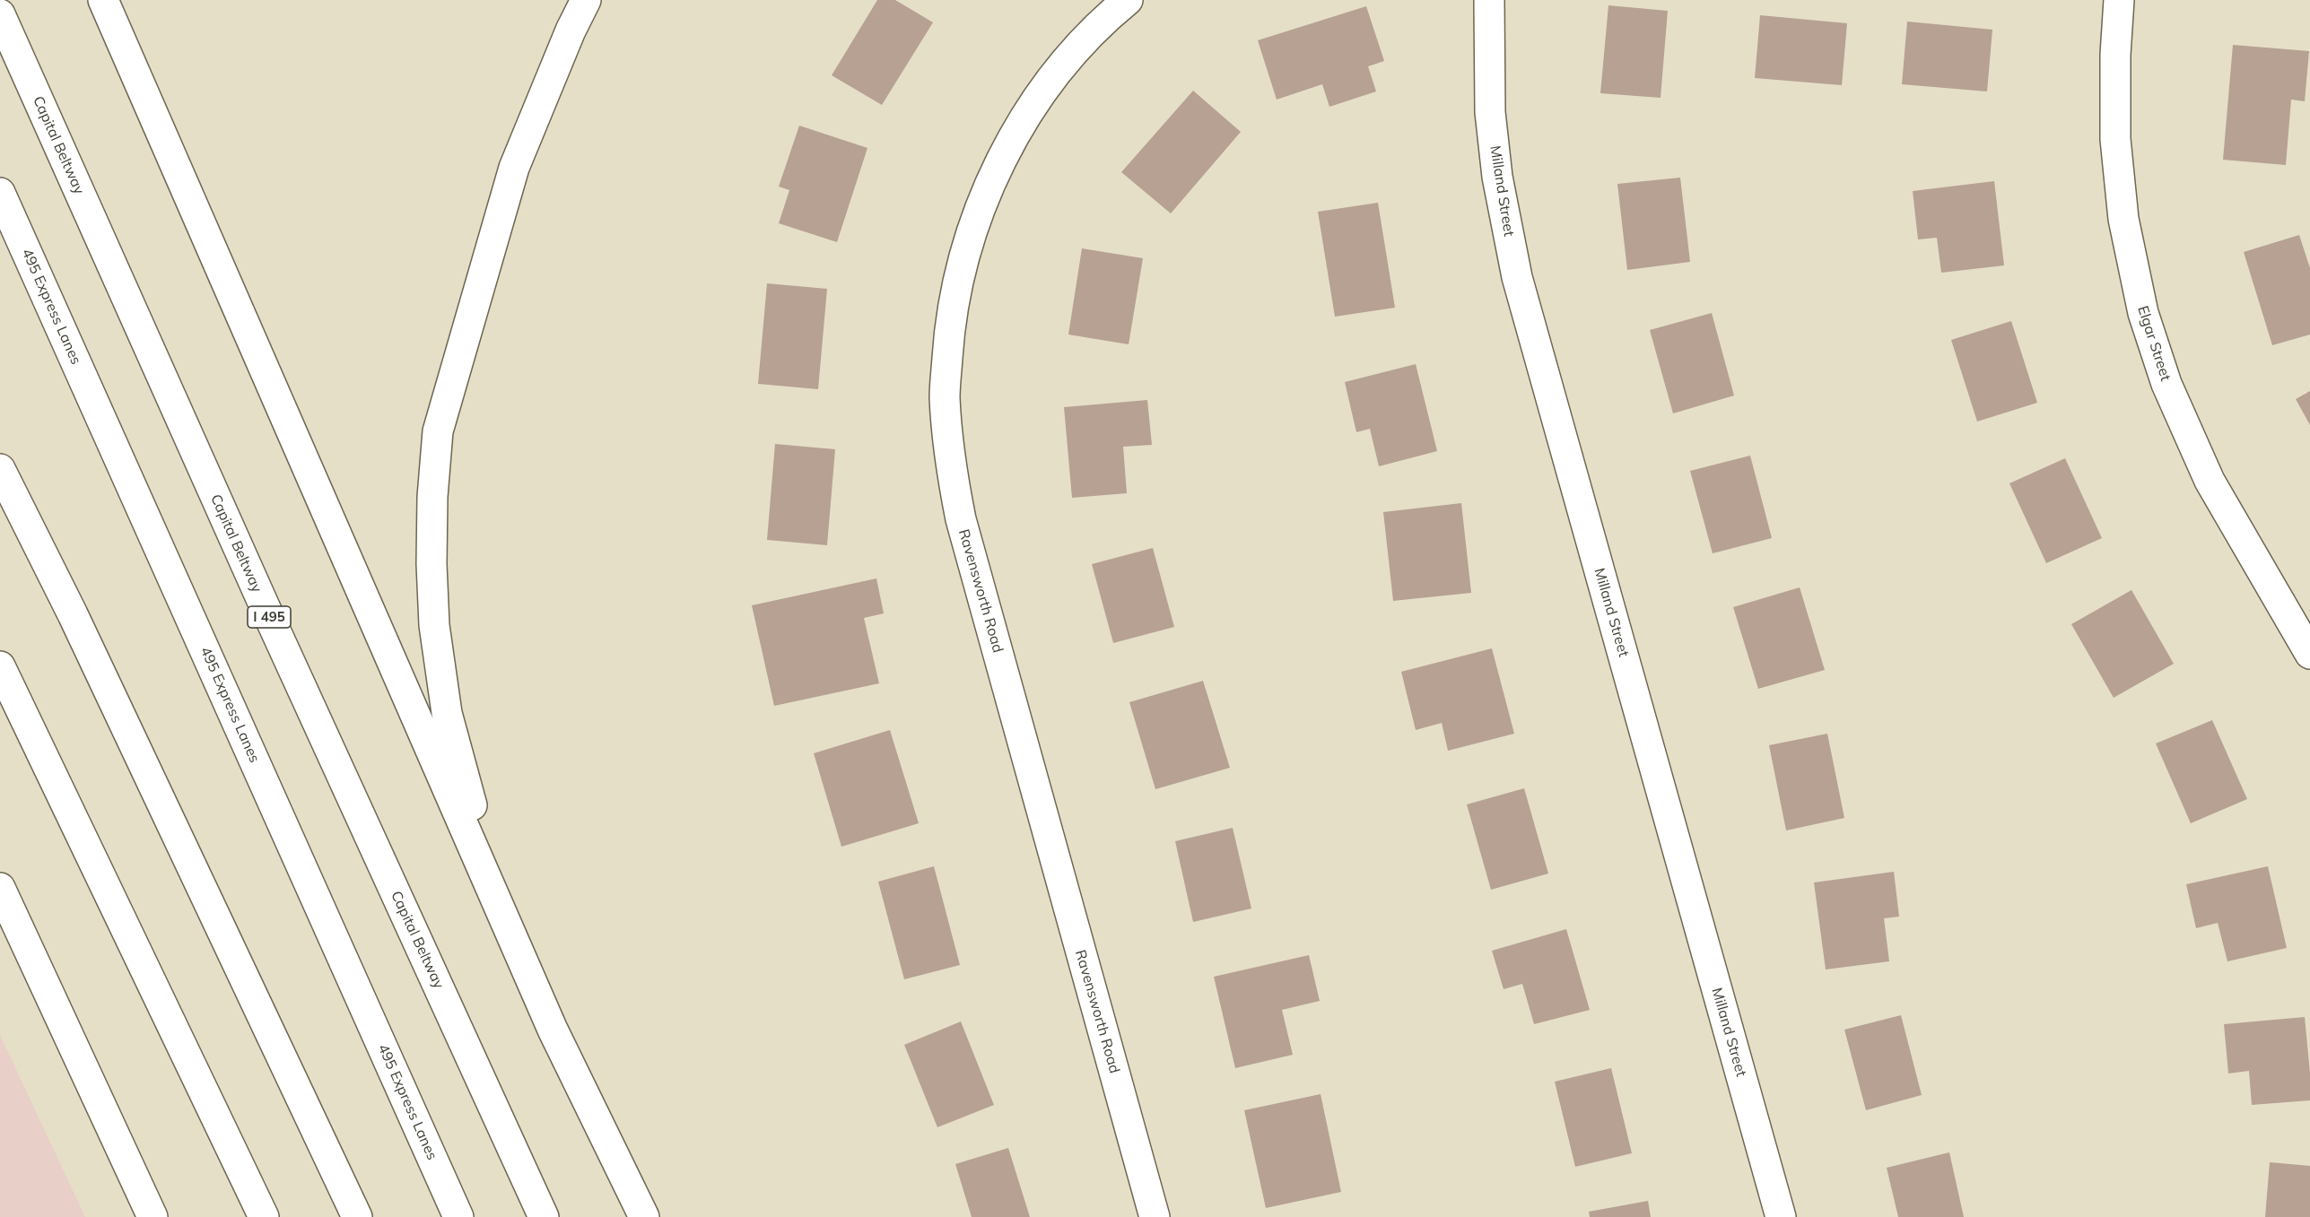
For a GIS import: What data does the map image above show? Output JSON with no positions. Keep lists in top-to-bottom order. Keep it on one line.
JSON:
{"streets":{"main road":["Capital Beltway","Milland Street","495 Express Lanes","Elgar Street","Ravensworth Road","I 495"]}}
